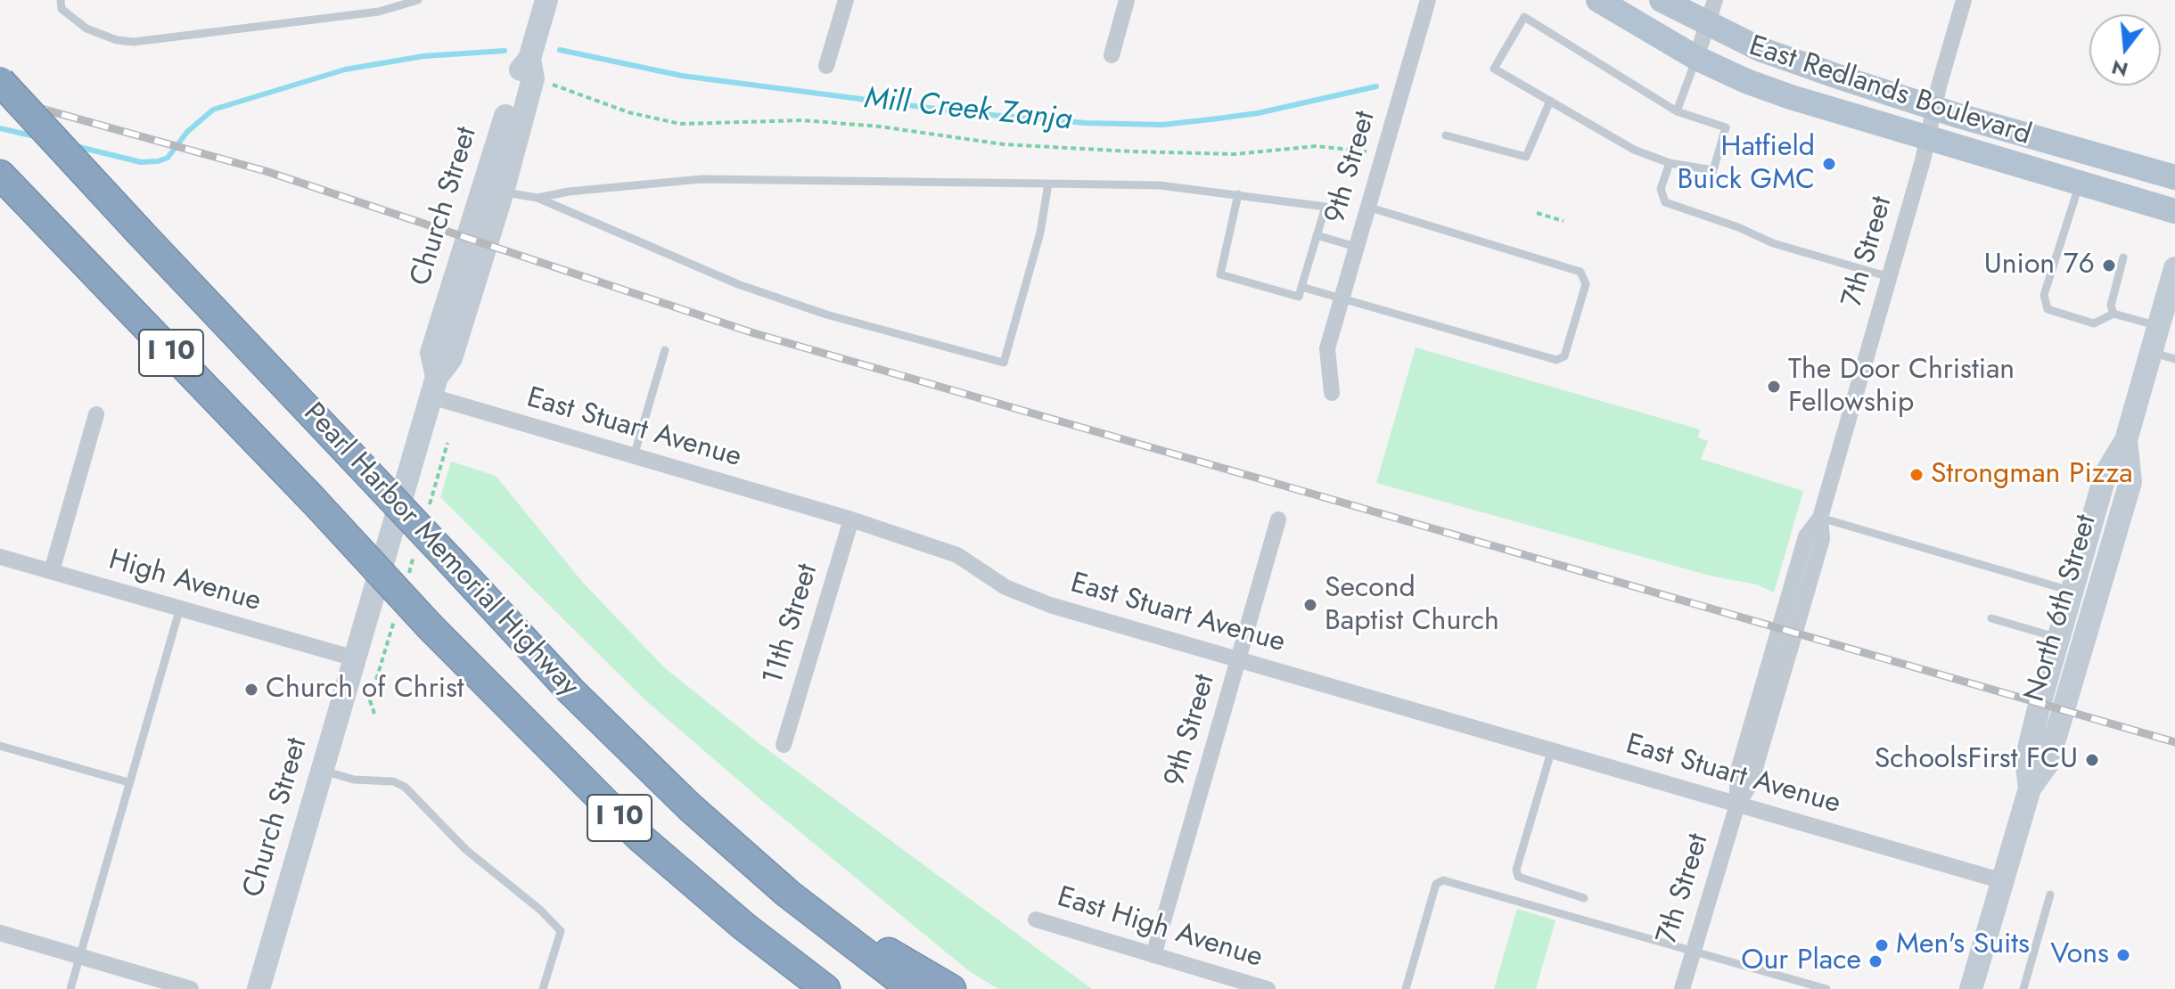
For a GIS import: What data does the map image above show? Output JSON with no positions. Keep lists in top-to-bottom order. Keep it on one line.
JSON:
{"streets":{"highway":["I 10","Pearl Harbor Memorial Highway"],"main road":["East Redlands Boulevard"],"street":["9th Street","Church Street","7th Street","East Stuart Avenue","High Avenue","North 6th Street","11th Street","East High Avenue"]},"crossings":[["East Redlands Boulevard","7th Street"],["9th Street","East Stuart Avenue"],["9th Street","East High Avenue"],["Church Street","East Stuart Avenue"],["Church Street","High Avenue"],["7th Street","East Stuart Avenue"],["East Stuart Avenue","North 6th Street"],["East Stuart Avenue","11th Street"]],"water":["Mill Creek Zanja"],"places":["Hatfield Buick GMC","Union 76","The Door Christian Fellowship","Strongman Pizza","Second Baptist Church","Church of Christ","SchoolsFirst FCU","Men's Suits","Vons","Our Place"],"north":"bottom"}
